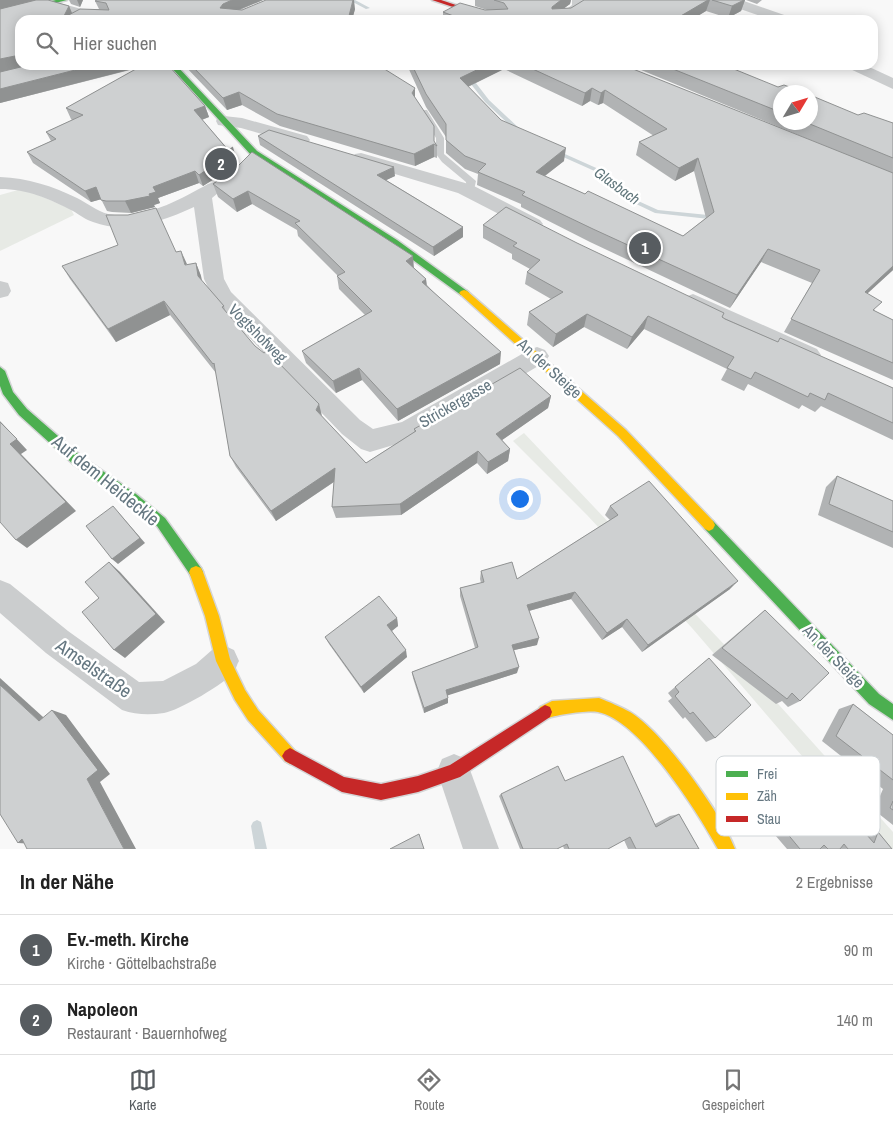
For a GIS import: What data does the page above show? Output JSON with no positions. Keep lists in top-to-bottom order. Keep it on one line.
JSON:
{"streets":{"street":["Vogtshofweg","An der Steige","Strickergasse","Auf dem Heideckle","Amselstraße"]},"crossings":[["Vogtshofweg","Strickergasse"],["An der Steige","Strickergasse"],["Auf dem Heideckle","Amselstraße"]],"water":["Glasbach"],"legend":["Frei","Zäh","Stau"],"north":"top right","page":{"search":"Hier suchen","pins":["2","1"],"heading":["In der Nähe","2 Ergebnisse"],"list":[{"mark":"1","name":"Ev.-meth. Kirche","note":"Kirche · Göttelbachstraße","value":"90 m"},{"mark":"2","name":"Napoleon","note":"Restaurant · Bauernhofweg","value":"140 m"}],"nav":["Karte","Route","Gespeichert"]}}
